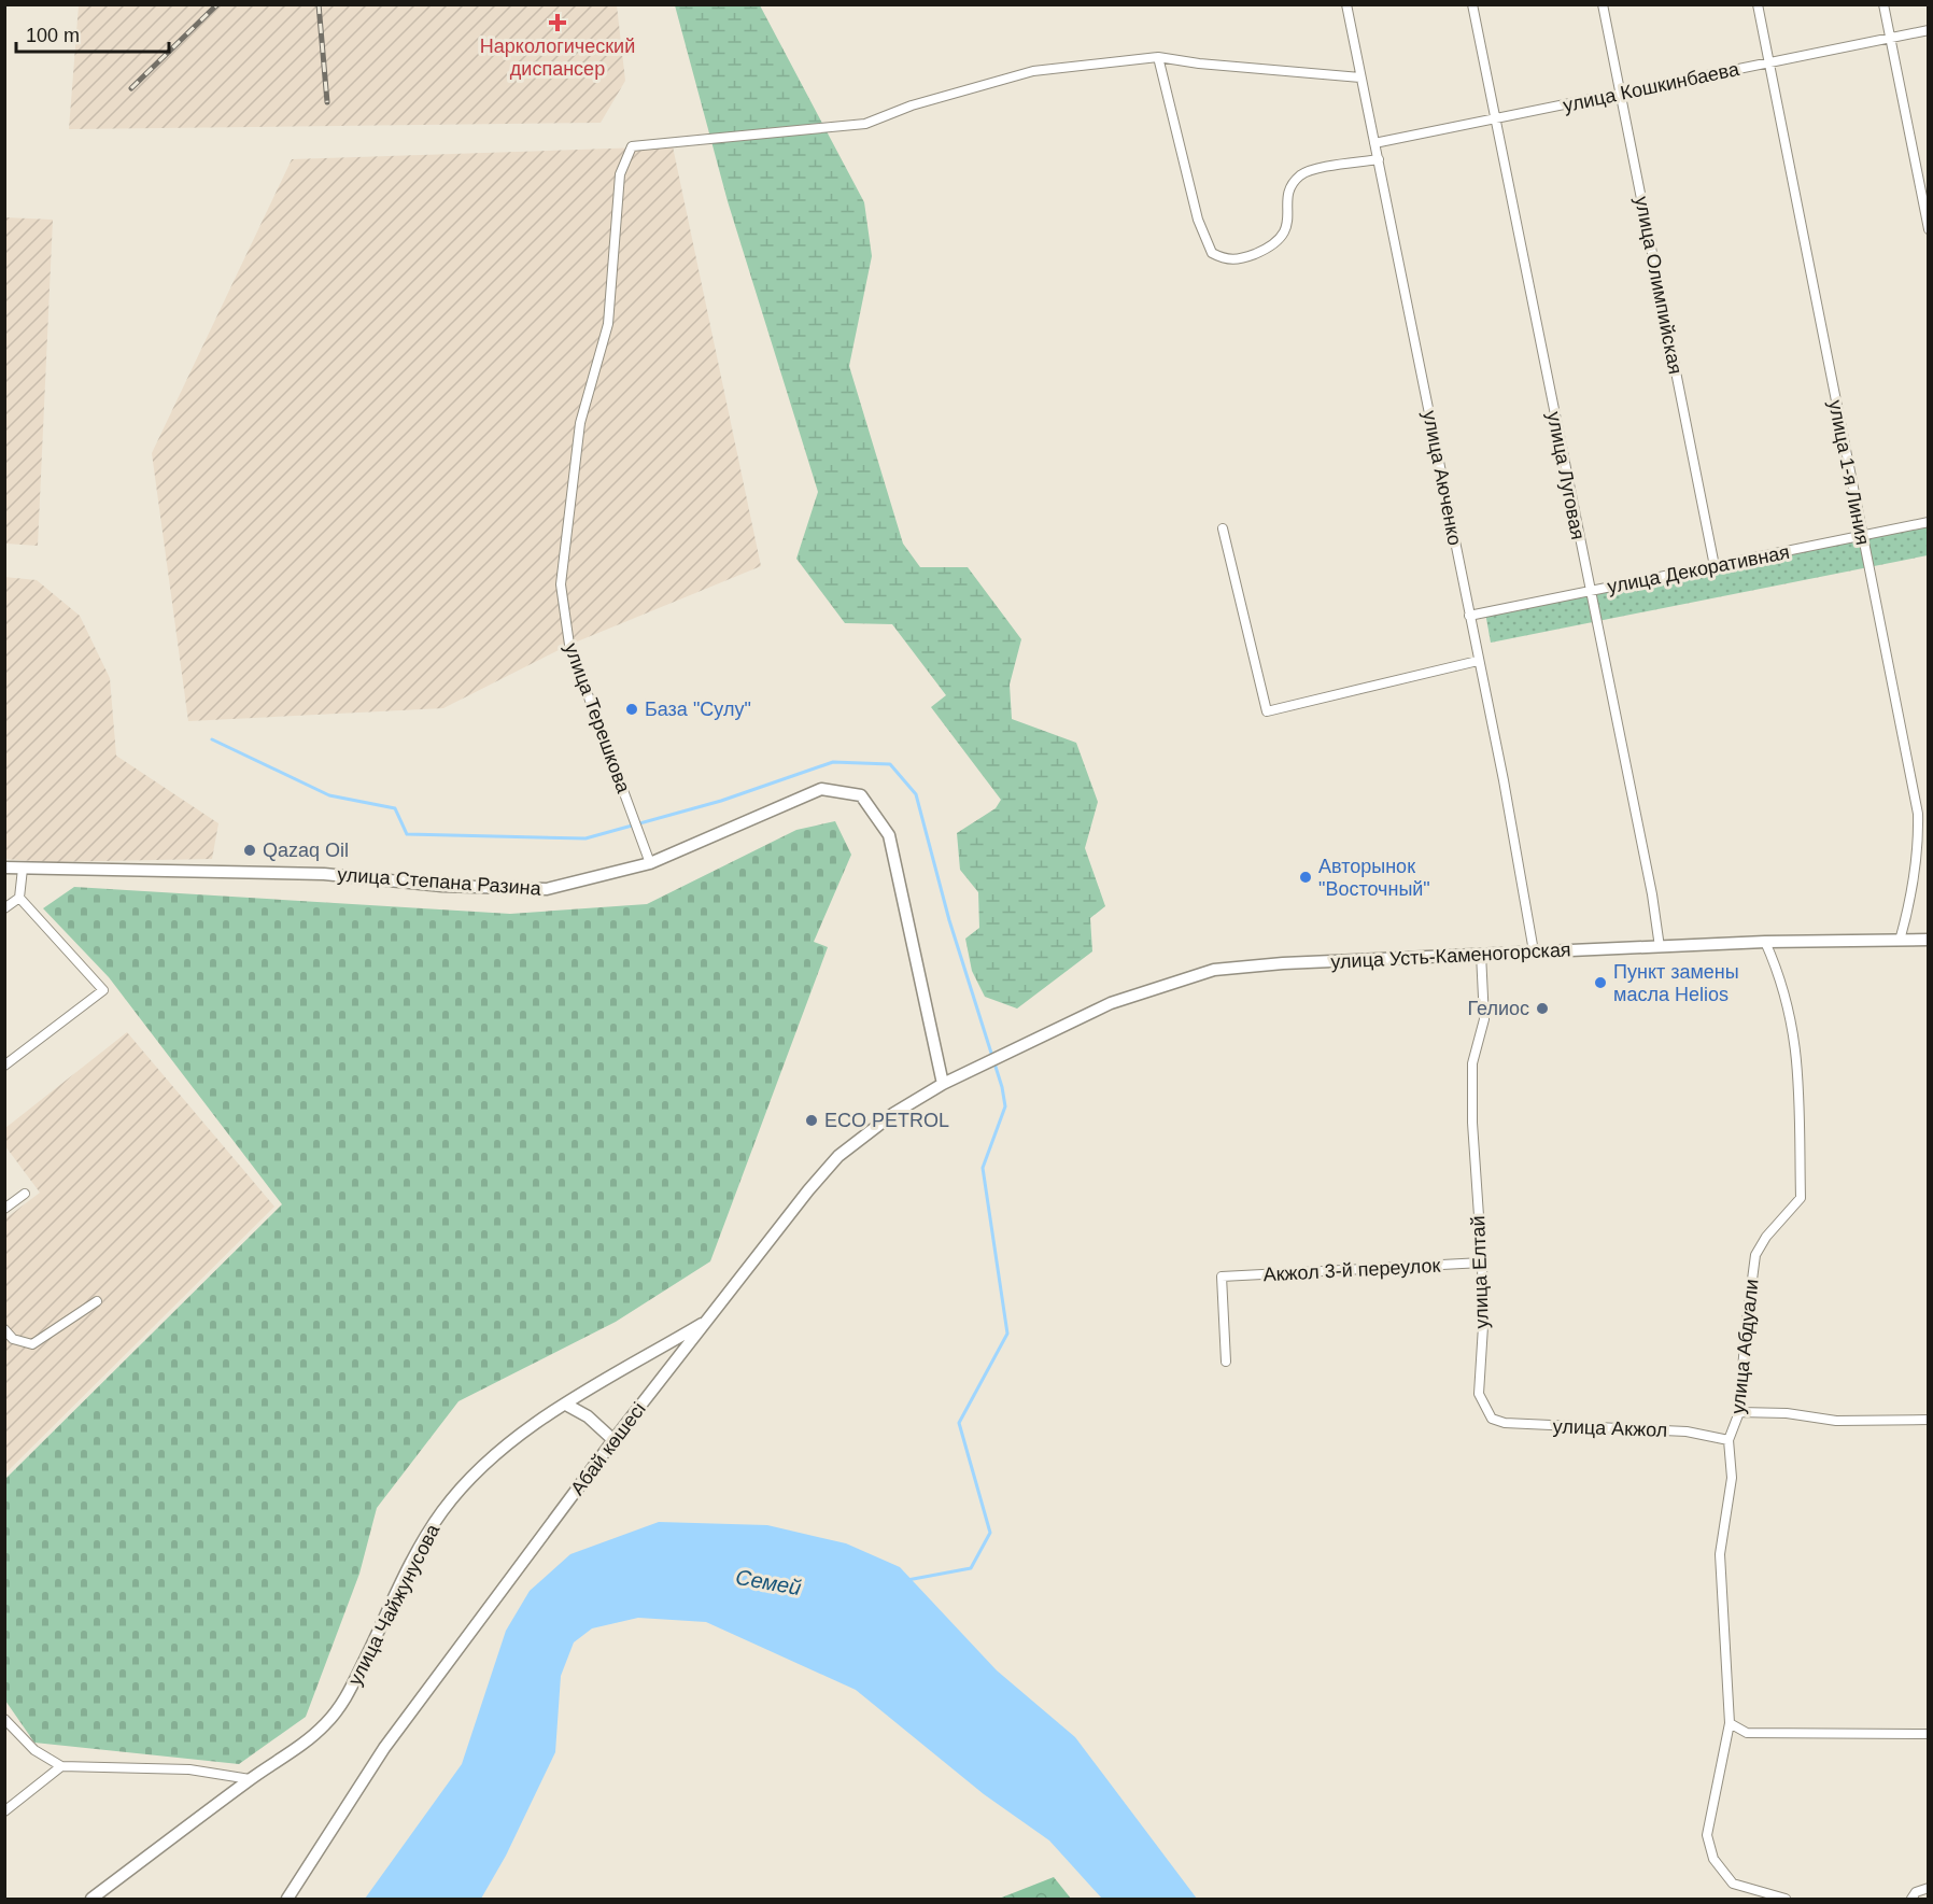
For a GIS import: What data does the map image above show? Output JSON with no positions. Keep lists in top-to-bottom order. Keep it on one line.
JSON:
{"streets":{"main road":["улица Степана Разина","улица Усть-Каменогорская","Абай көшесі","улица Чайжунусова"],"street":["улица Кошкинбаева","улица Олимпийская","улица 1-я Линия","улица Луговая","улица Аюченко","улица Декоративная","улица Терешкова","Акжол 3-й переулок","улица Елтай","улица Абдуали","улица Акжол"]},"crossings":[["улица Кошкинбаева","улица Олимпийская"],["улица Кошкинбаева","улица 1-я Линия"],["улица Кошкинбаева","улица Луговая"],["улица Кошкинбаева","улица Аюченко"],["улица Олимпийская","улица Декоративная"],["улица 1-я Линия","улица Декоративная"],["улица 1-я Линия","улица Усть-Каменогорская"],["улица Луговая","улица Декоративная"],["улица Луговая","улица Усть-Каменогорская"],["улица Аюченко","улица Декоративная"],["улица Аюченко","улица Усть-Каменогорская"],["улица Терешкова","улица Степана Разина"],["улица Степана Разина","Абай көшесі"],["улица Усть-Каменогорская","улица Елтай"],["улица Усть-Каменогорская","улица Абдуали"],["улица Усть-Каменогорская","Абай көшесі"],["Акжол 3-й переулок","улица Елтай"],["улица Елтай","улица Акжол"],["улица Абдуали","улица Акжол"],["Абай көшесі","улица Чайжунусова"]],"water":["Семей"],"places":{"health":["Наркологический диспансер"],"other":["База \"Сулу\"","Qazaq Oil","Авторынок \"Восточный\"","Пункт замены масла Helios","Гелиос","ECO PETROL"]},"scale_bar":"100 m"}
